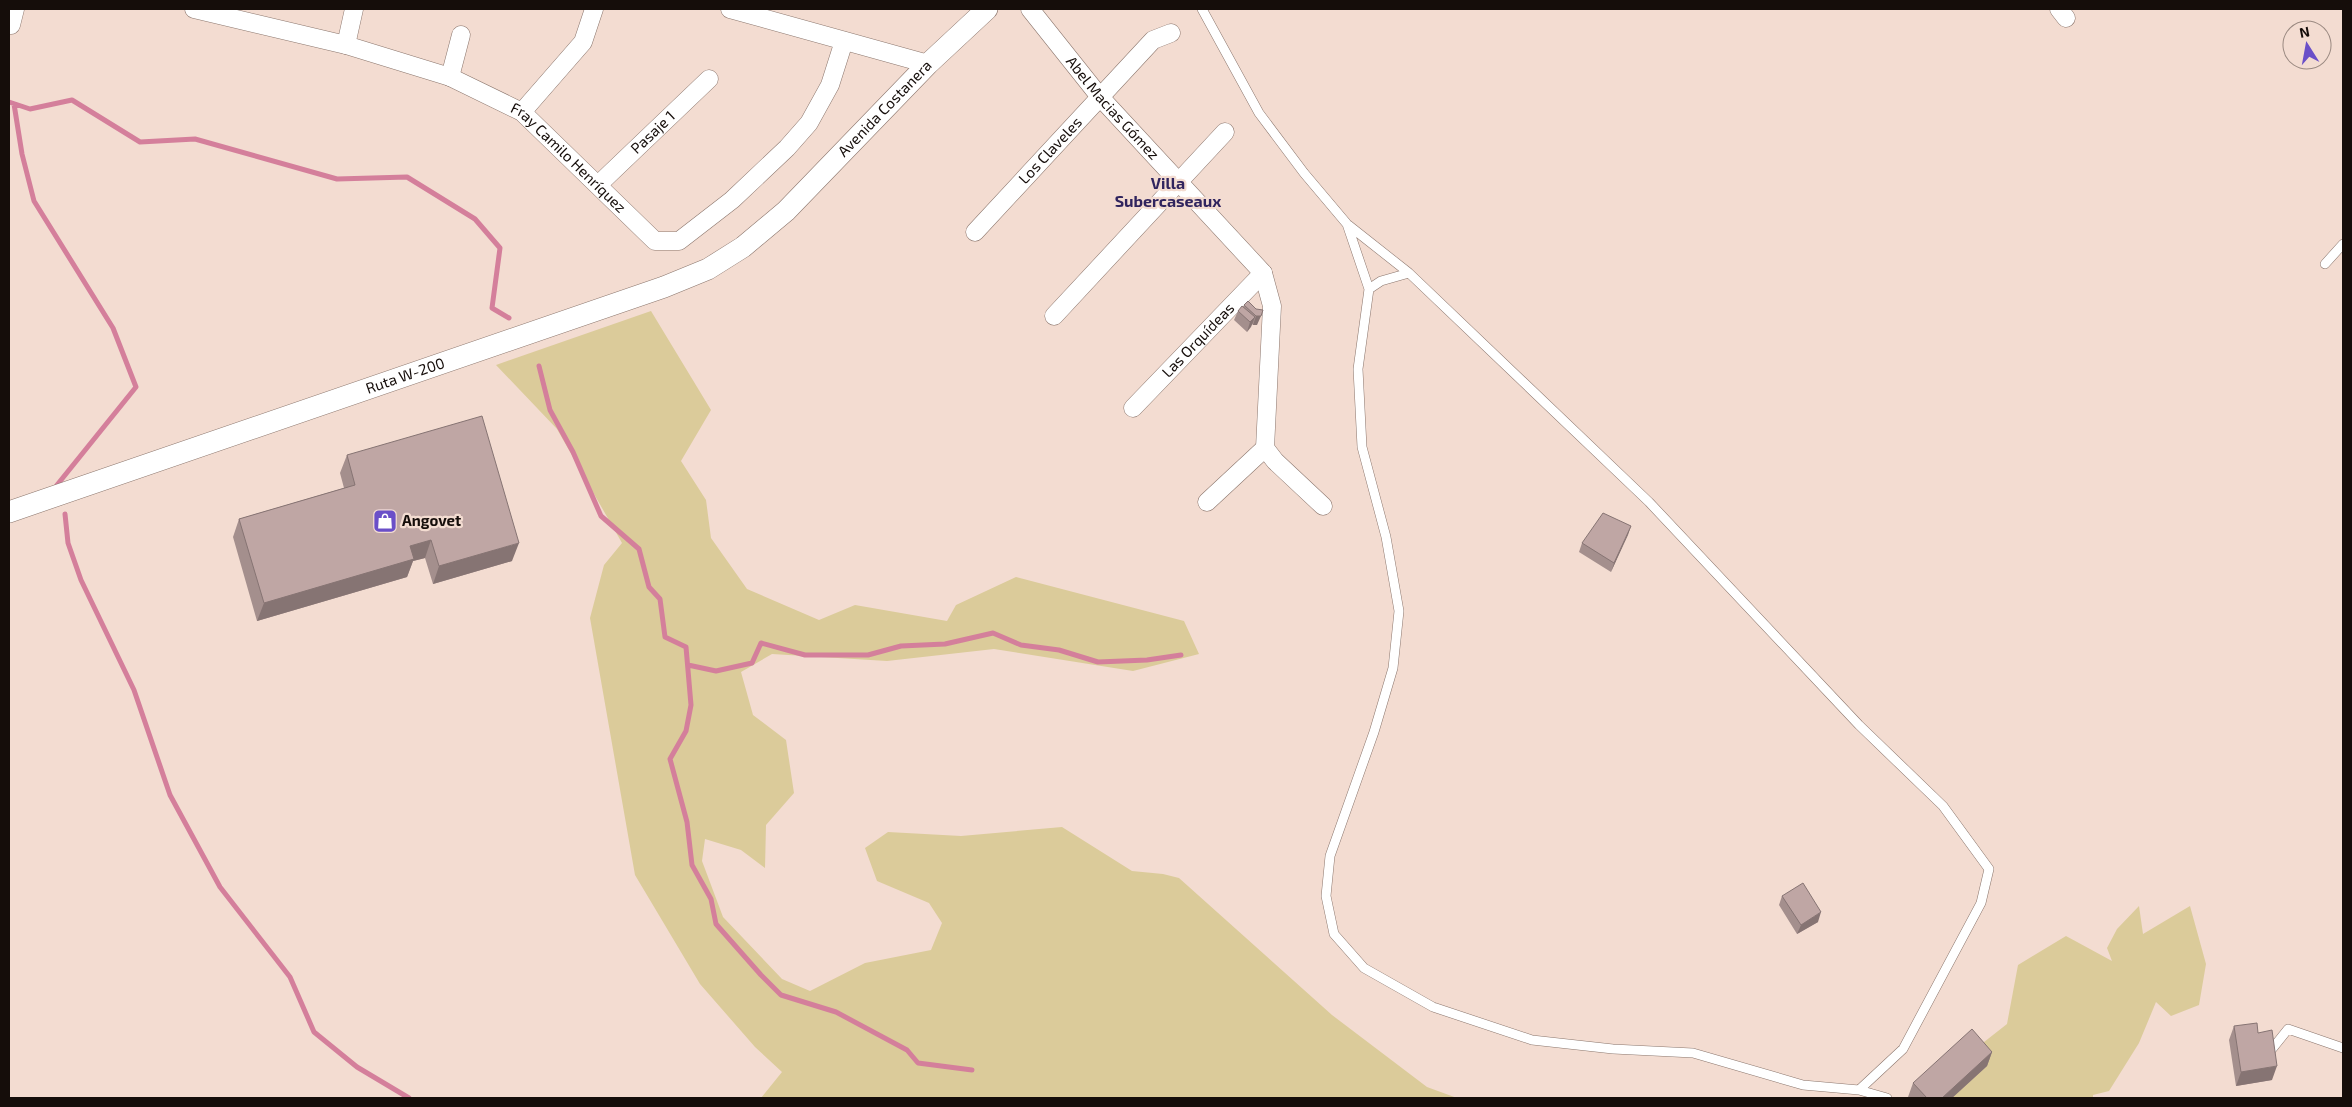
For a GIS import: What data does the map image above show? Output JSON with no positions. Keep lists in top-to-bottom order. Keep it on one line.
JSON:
{"streets":{"street":["Abel Macias Gómez","Avenida Costanera","Pasaje 1","Los Claveles","Fray Camilo Henríquez","Las Orquídeas","Ruta W-200"]},"crossings":[["Abel Macias Gómez","Los Claveles"],["Abel Macias Gómez","Las Orquídeas"],["Avenida Costanera","Ruta W-200"],["Pasaje 1","Fray Camilo Henríquez"]],"districts":["Villa Subercaseaux"],"places":{"shop":["Angovet"]},"north":"top"}
